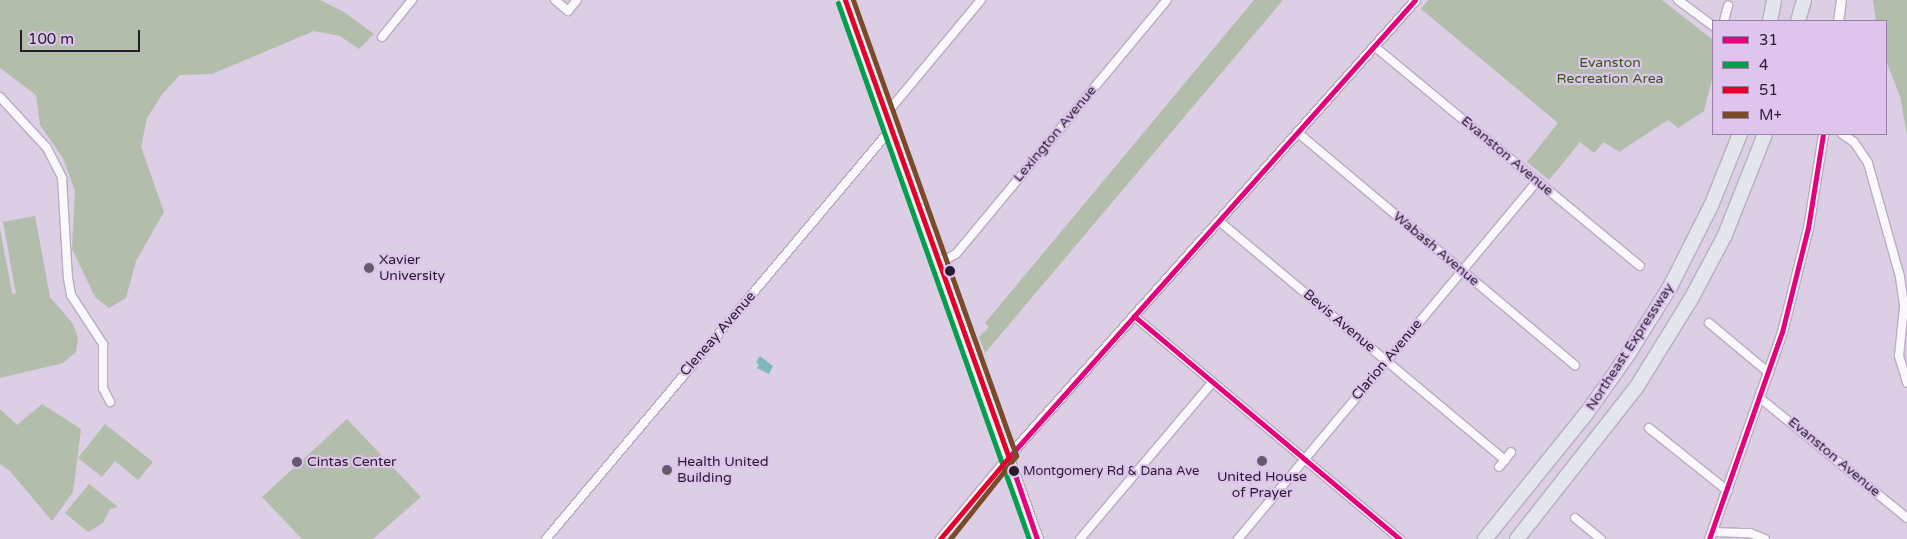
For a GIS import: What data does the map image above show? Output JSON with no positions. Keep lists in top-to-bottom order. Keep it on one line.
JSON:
{"streets":{"highway":["Northeast Expressway"],"street":["Lexington Avenue","Evanston Avenue","Wabash Avenue","Bevis Avenue","Cleneay Avenue","Clarion Avenue"]},"crossings":[["Evanston Avenue","Clarion Avenue"],["Wabash Avenue","Clarion Avenue"],["Bevis Avenue","Clarion Avenue"]],"parks":["Evanston Recreation Area"],"places":["Xavier University","United House of Prayer","Cintas Center","Health United Building","Montgomery Rd & Dana Ave"],"lines":["transit line 31","transit line 51","transit line M+","transit line 4"],"legend":["31","4","51","M+"],"scale_bar":"100 m"}
